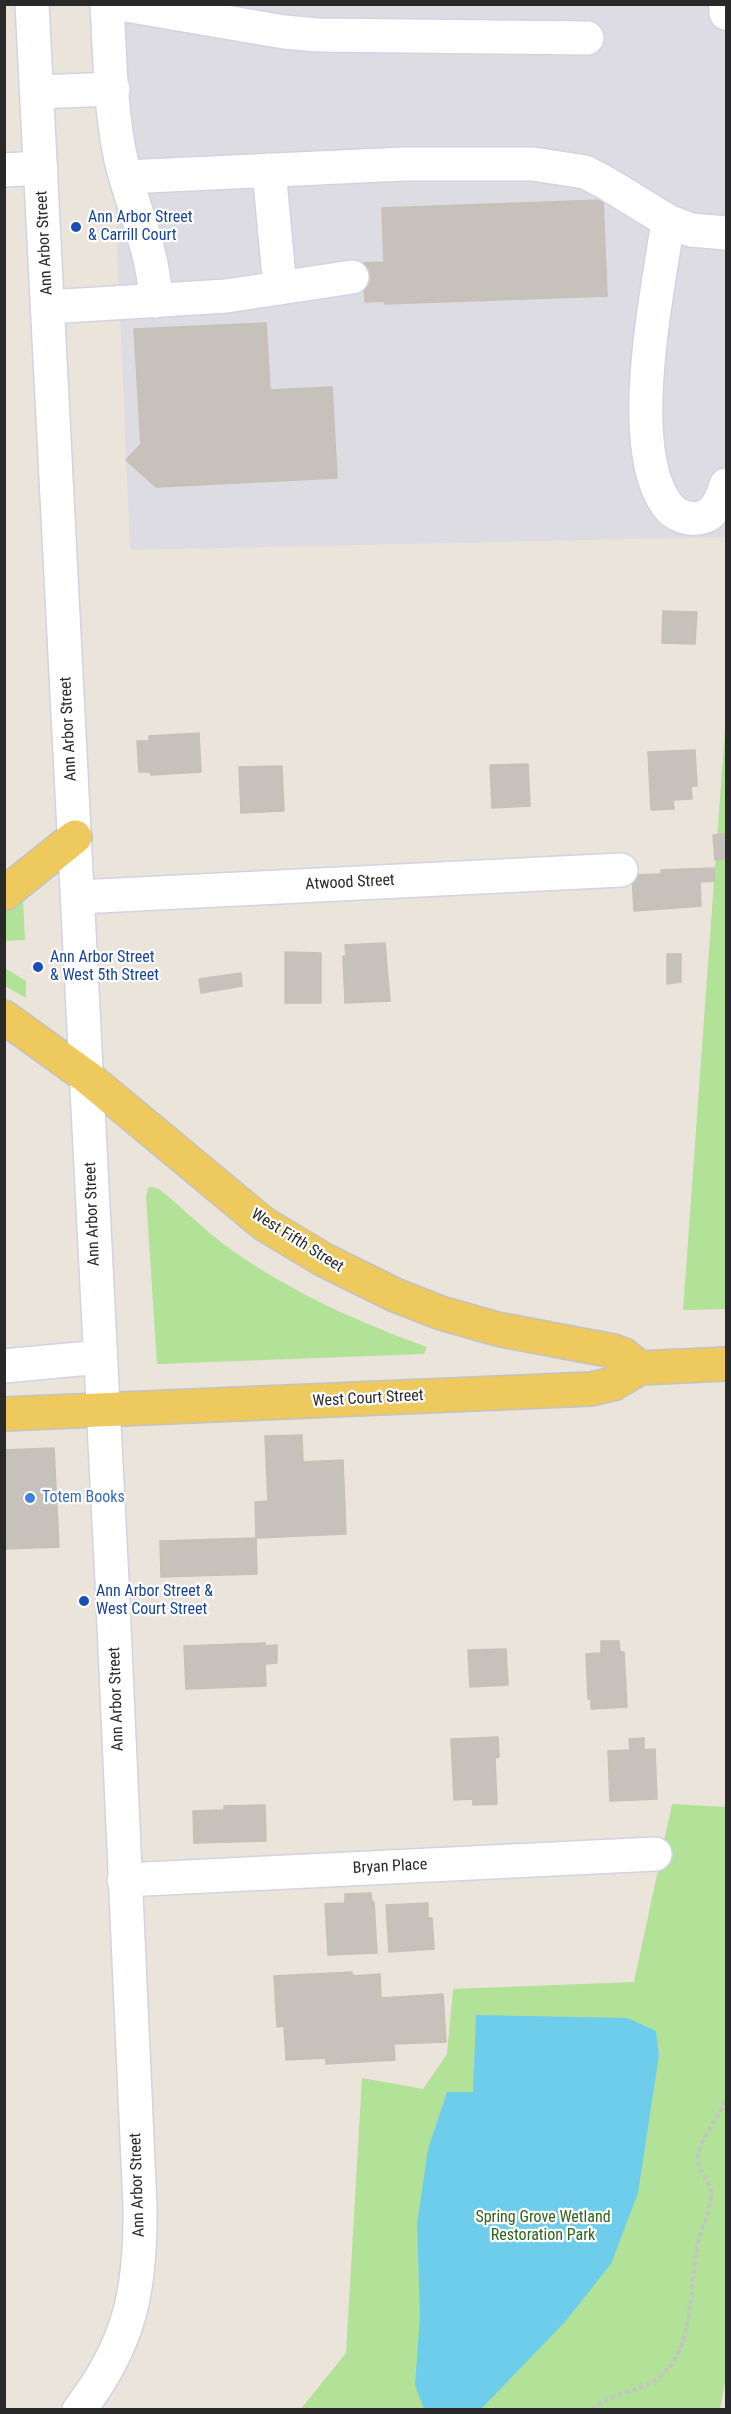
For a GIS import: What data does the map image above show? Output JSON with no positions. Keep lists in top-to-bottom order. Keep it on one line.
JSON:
{"streets":{"main road":["West Fifth Street","West Court Street"],"street":["Ann Arbor Street","Atwood Street","Bryan Place"]},"crossings":[["Ann Arbor Street","Atwood Street"],["Ann Arbor Street","West Fifth Street"],["Ann Arbor Street","West Court Street"],["Ann Arbor Street","Bryan Place"],["West Fifth Street","West Court Street"]],"parks":["Spring Grove Wetland Restoration Park"],"places":["Ann Arbor Street & Carrill Court","Ann Arbor Street & West 5th Street","Totem Books","Ann Arbor Street & West Court Street"]}
